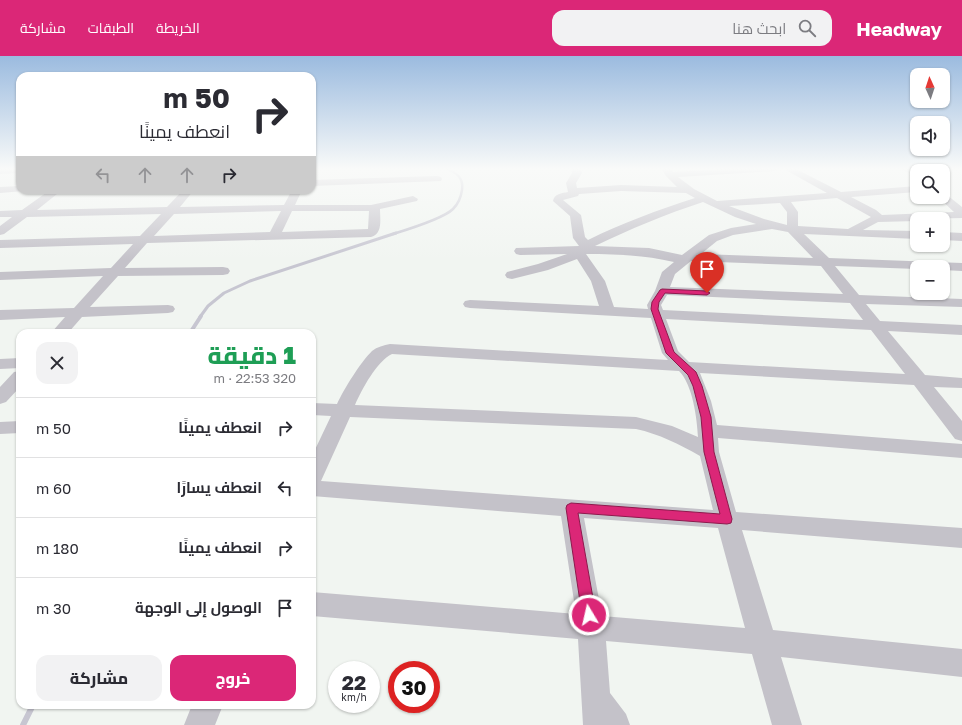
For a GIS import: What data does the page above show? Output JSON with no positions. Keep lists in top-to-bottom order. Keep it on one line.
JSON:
{"north":"top","page":{"header":"Headway","search":"ابحث هنا","nav":["الخريطة","الطبقات","مشاركة"],"map_buttons":["+","−"],"turn":["50 m","انعطف يمينًا"],"heading":["1 دقيقة","320 m · 22:53"],"list":[{"name":"انعطف يمينًا","value":"50 m"},{"name":"انعطف يسارًا","value":"60 m"},{"name":"انعطف يمينًا","value":"180 m"},{"name":"الوصول إلى الوجهة","value":"30 m"}],"buttons":["خروج","مشاركة"],"speed":"22 km/h","limit":"30"}}
